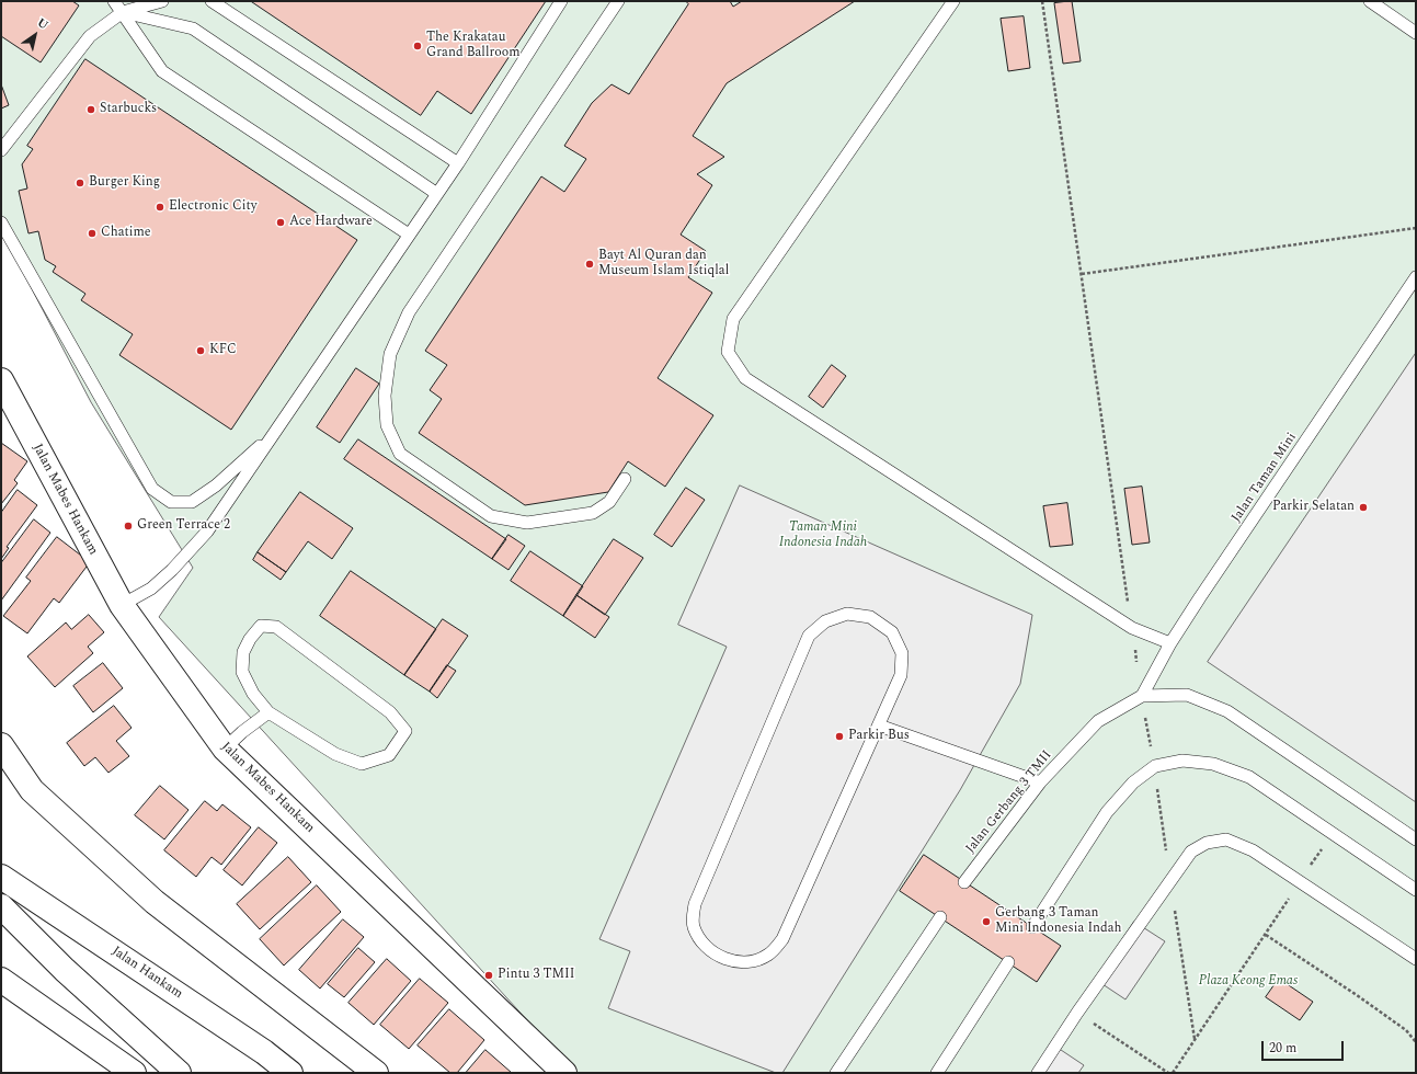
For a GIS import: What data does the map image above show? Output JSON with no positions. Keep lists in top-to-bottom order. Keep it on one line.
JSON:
{"streets":{"main road":["Jalan Mabes Hankam","Jalan Hankam"],"lane":["Jalan Taman Mini","Jalan Gerbang 3 TMII"]},"crossings":[["Jalan Taman Mini","Jalan Gerbang 3 TMII"]],"parks":["Taman Mini Indonesia Indah","Plaza Keong Emas"],"places":["The Krakatau Grand Ballroom","Starbucks","Burger King","Electronic City","Ace Hardware","Chatime","Bayt Al Quran dan Museum Islam Istiqlal","KFC","Parkir Selatan","Green Terrace 2","Parkir Bus","Gerbang 3 Taman Mini Indonesia Indah","Pintu 3 TMII"],"scale_bar":"20 m","north":"top right"}
